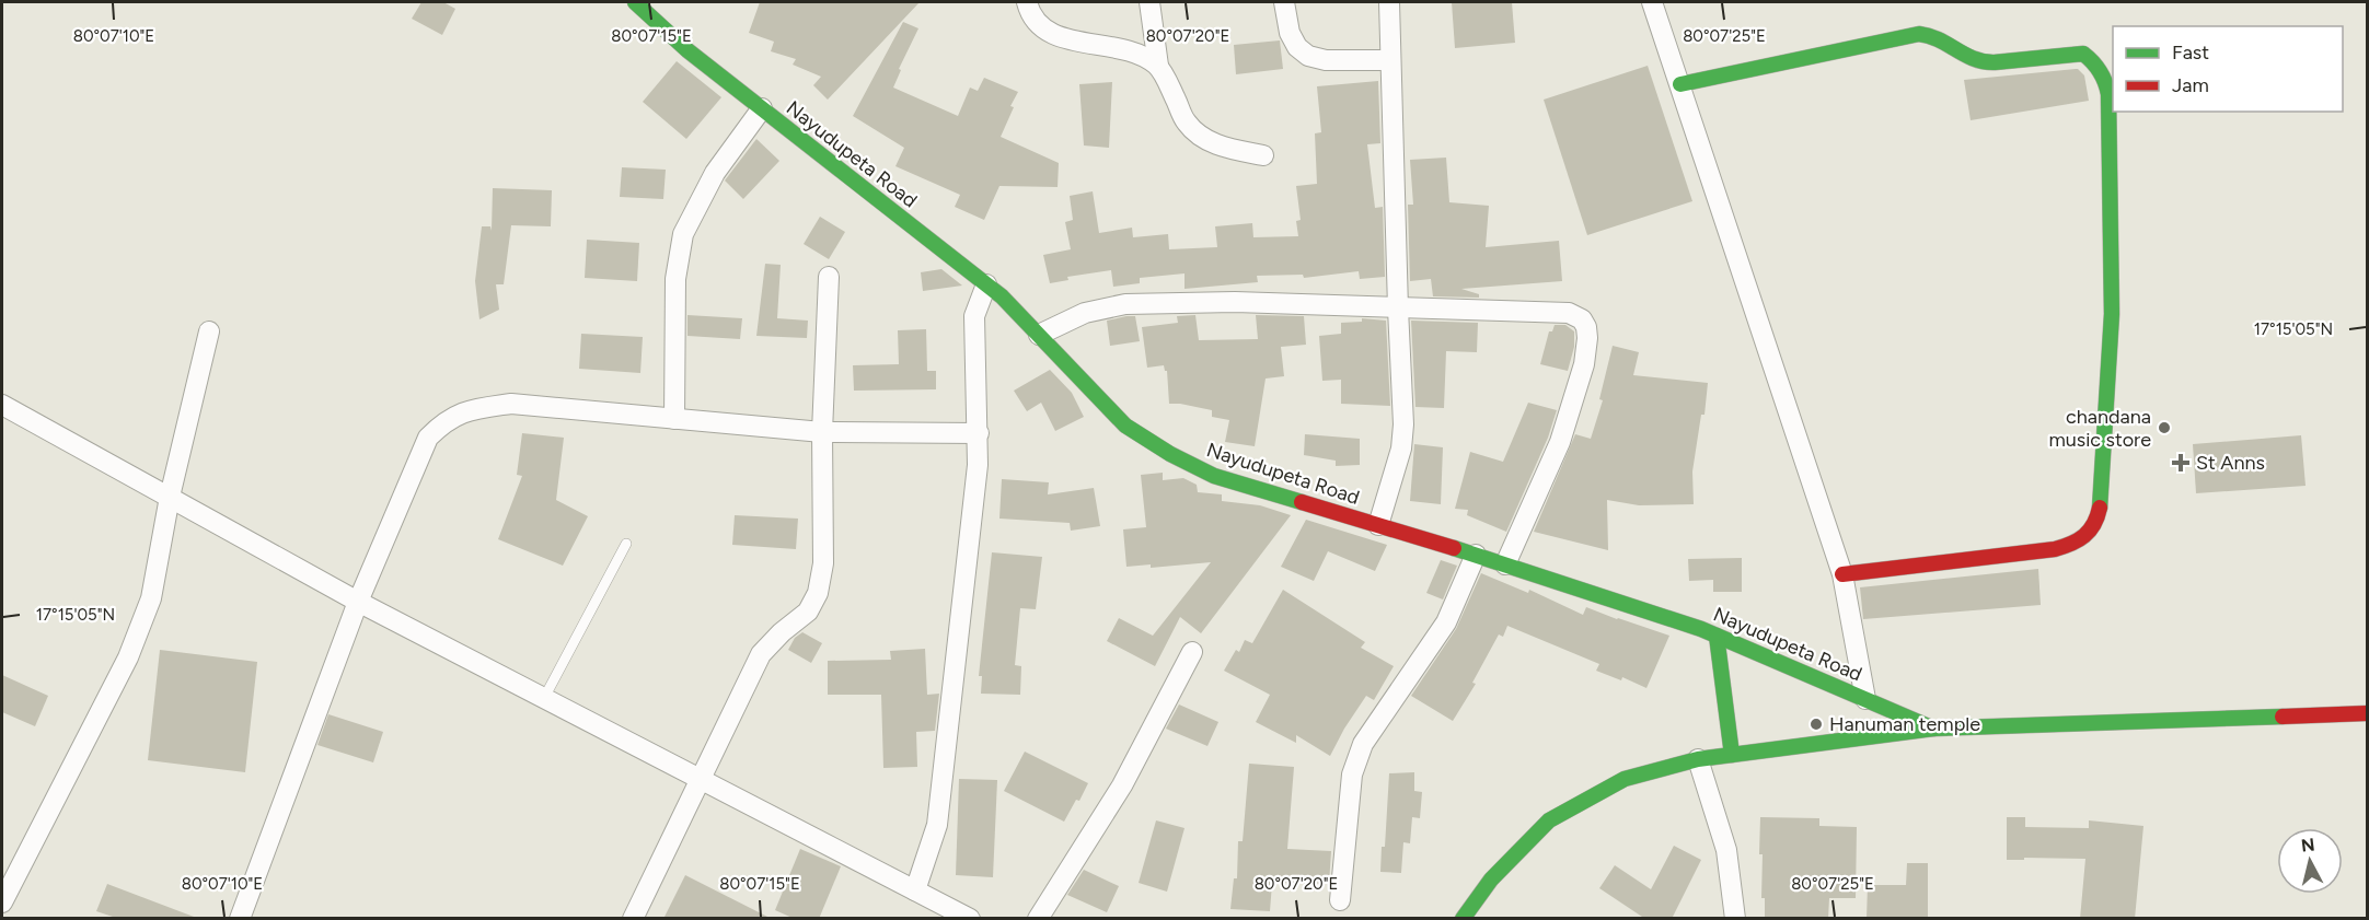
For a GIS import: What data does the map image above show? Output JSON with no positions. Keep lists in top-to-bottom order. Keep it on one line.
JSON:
{"streets":{"street":["Nayudupeta Road"]},"places":{"other":["chandana music store","Hanuman temple"],"health":["St Anns"]},"legend":["Fast","Jam"],"north":"top","coordinates":["80°07'10\"E","80°07'25\"E","80°07'15\"E","80°07'20\"E","17°15'05\"N"]}
